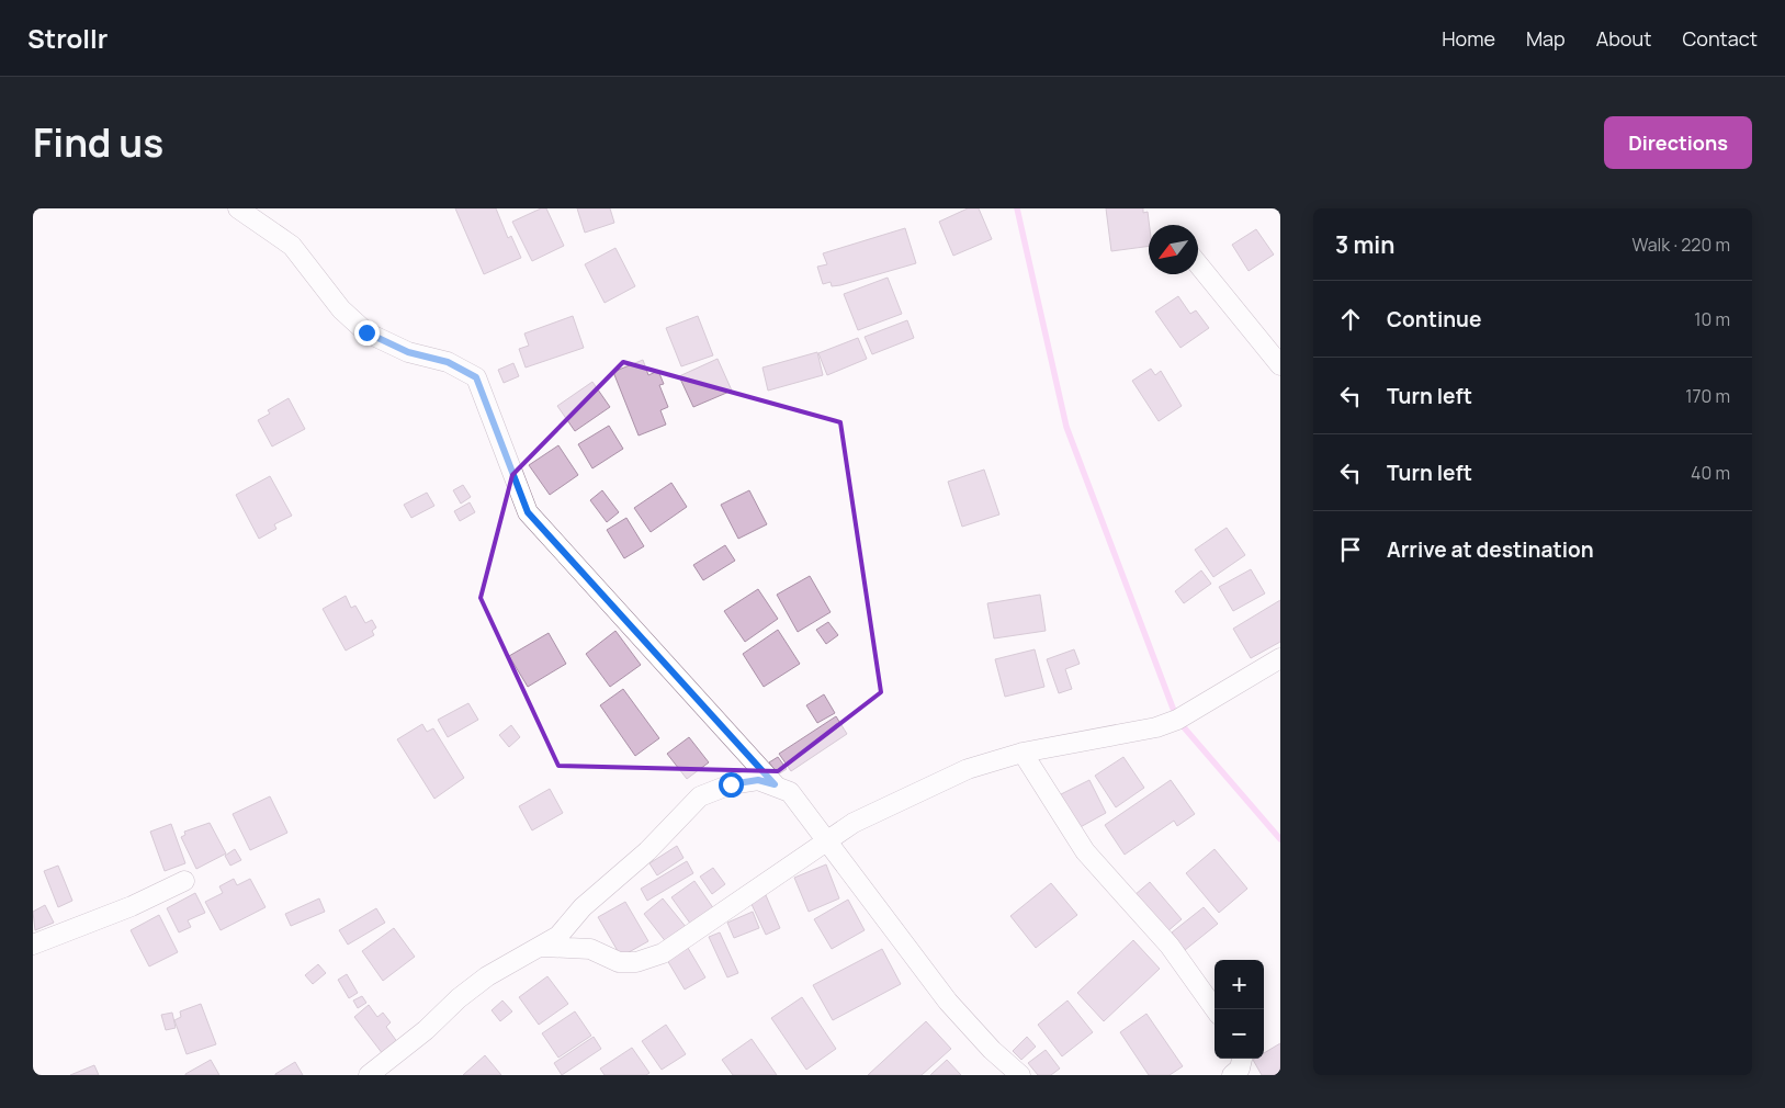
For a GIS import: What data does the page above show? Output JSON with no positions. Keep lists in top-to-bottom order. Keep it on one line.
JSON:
{"north":"bottom left","page":{"header":"Strollr","nav":["Home","Map","About","Contact"],"title":"Find us","buttons":"Directions","heading":["3 min","Walk · 220 m"],"list":[["Continue","10 m"],["Turn left","170 m"],["Turn left","40 m"],"Arrive at destination"],"map_buttons":["+","−"]}}
